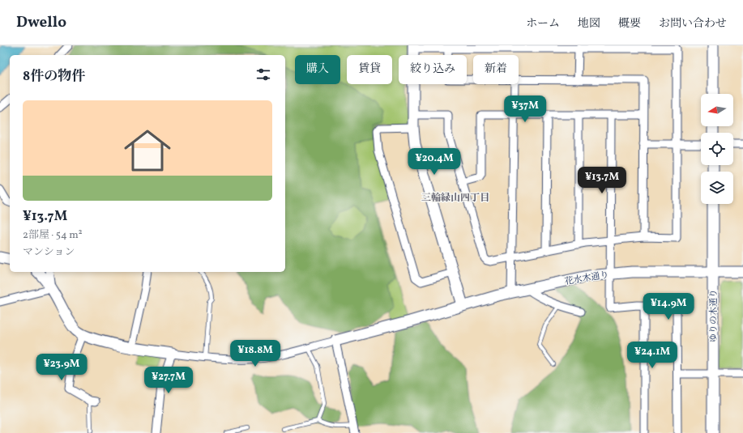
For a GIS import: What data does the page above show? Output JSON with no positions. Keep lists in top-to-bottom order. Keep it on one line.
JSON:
{"streets":{"street":["花水木通り","ゆりの木通り"]},"crossings":[["花水木通り","ゆりの木通り"]],"districts":["三輪緑山四丁目"],"north":"left","page":{"header":"Dwello","nav":["ホーム","地図","概要","お問い合わせ"],"chip":["購入","賃貸","絞り込み","新着"],"heading":"8件の物件","list":[{"name":"¥13.7M","note":"2部屋 · 54 m² · マンション"}],"price":["¥37M","¥20.4M","¥13.7M","¥14.9M","¥18.8M","¥24.1M","¥23.9M","¥27.7M"]}}
